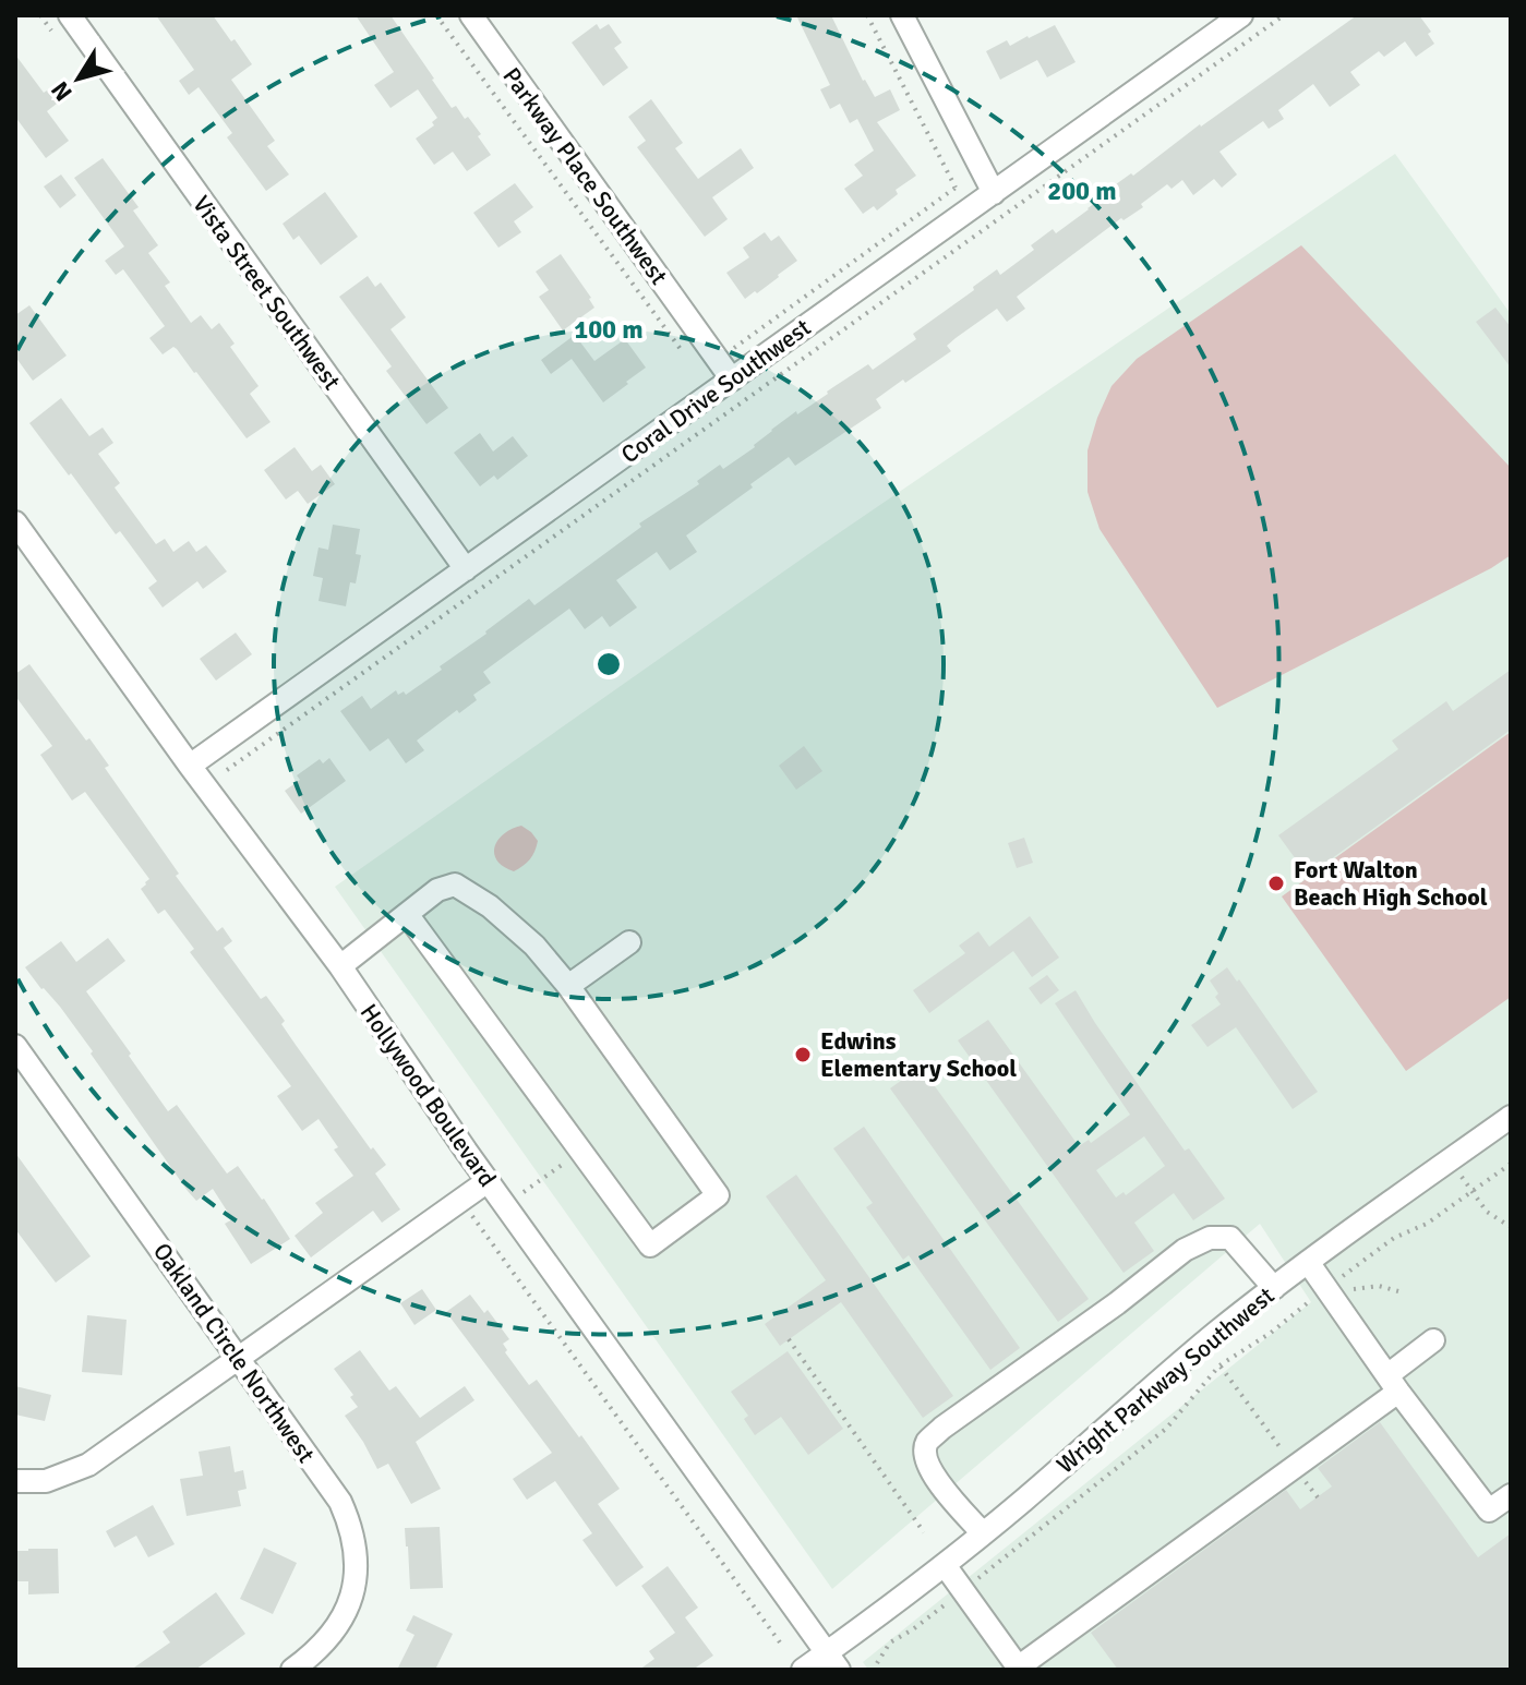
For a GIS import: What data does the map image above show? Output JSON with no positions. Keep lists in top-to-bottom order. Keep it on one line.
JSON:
{"streets":{"street":["Parkway Place Southwest","Vista Street Southwest","Coral Drive Southwest","Hollywood Boulevard","Oakland Circle Northwest","Wright Parkway Southwest"]},"crossings":[["Parkway Place Southwest","Coral Drive Southwest"],["Vista Street Southwest","Coral Drive Southwest"],["Coral Drive Southwest","Hollywood Boulevard"],["Hollywood Boulevard","Wright Parkway Southwest"]],"places":["Fort Walton Beach High School","Edwins Elementary School"],"north":"bottom left","rings":["200 m","100 m"]}
